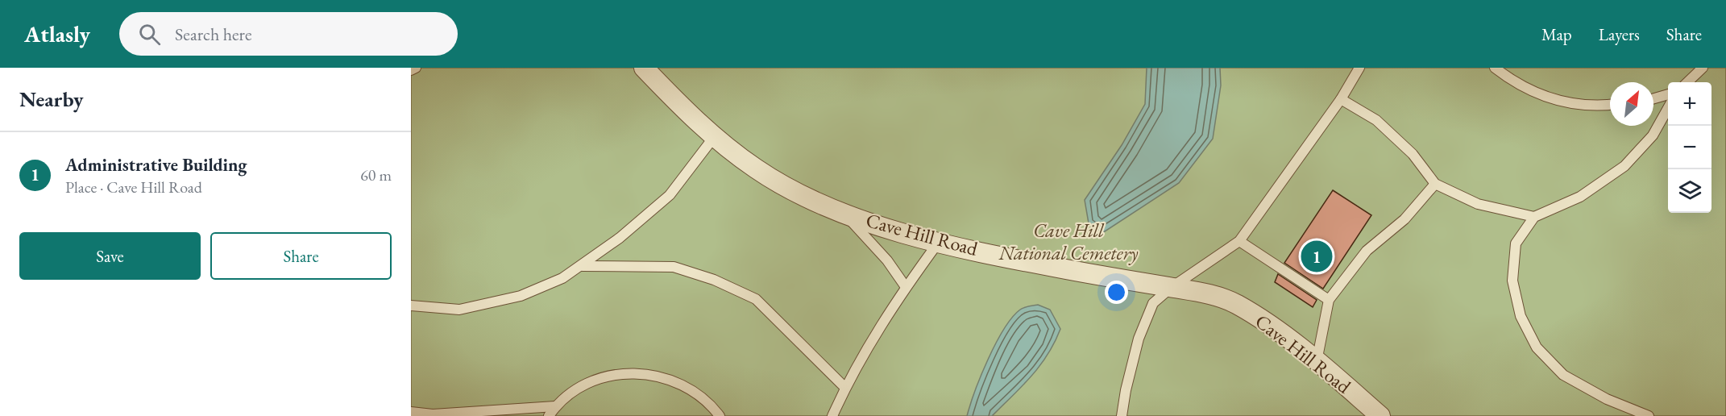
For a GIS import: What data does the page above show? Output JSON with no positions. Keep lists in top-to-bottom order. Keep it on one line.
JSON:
{"streets":{"street":["Cave Hill Road"]},"parks":["Cave Hill National Cemetery"],"north":"top right","page":{"header":"Atlasly","search":"Search here","nav":["Map","Layers","Share"],"heading":"Nearby","map_buttons":["+","−"],"list":[{"mark":"1","name":"Administrative Building","note":"Place · Cave Hill Road","value":"60 m"}],"buttons":["Save","Share"],"pins":"1"}}
